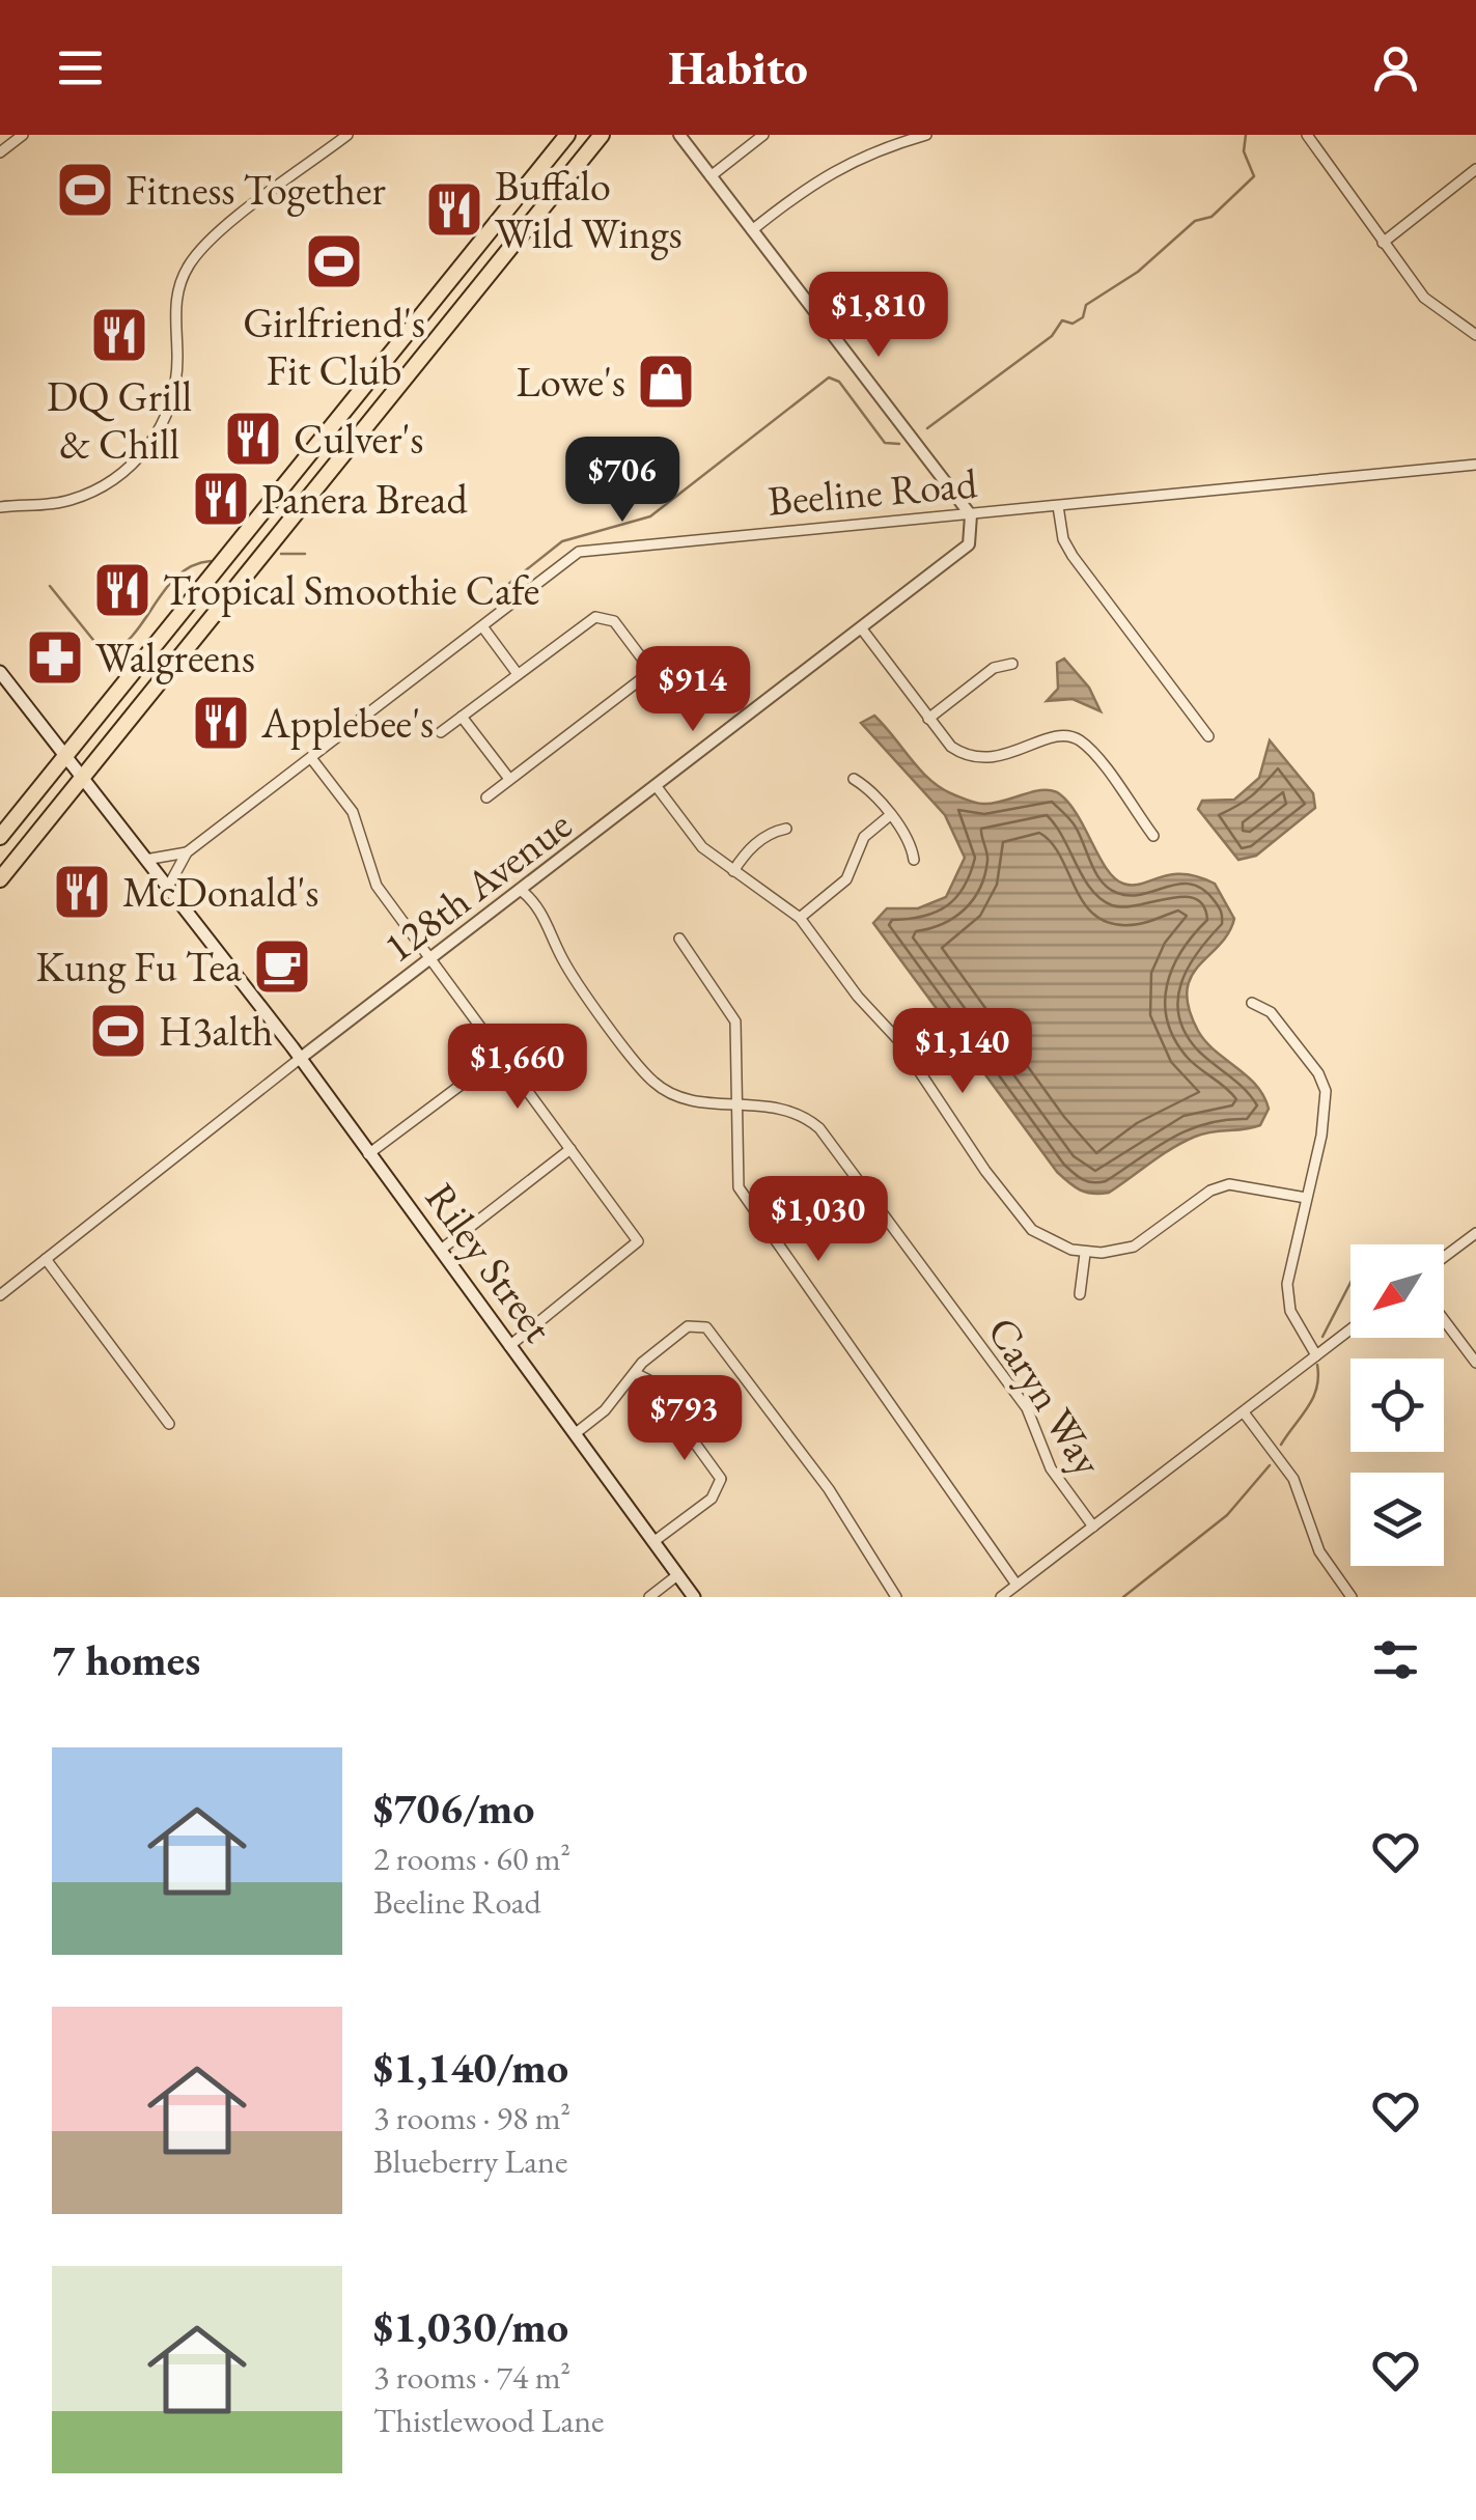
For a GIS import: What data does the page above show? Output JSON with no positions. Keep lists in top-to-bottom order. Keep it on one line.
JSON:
{"streets":{"main road":["Riley Street"],"street":["Beeline Road","128th Avenue","Caryn Way"]},"crossings":[["Beeline Road","128th Avenue"],["Beeline Road","Riley Street"],["128th Avenue","Riley Street"],["128th Avenue","Caryn Way"]],"places":{"sports":["Fitness Together","Girlfriend's Fit Club","H3alth"],"restaurant":["Buffalo Wild Wings","DQ Grill & Chill","Culver's","Panera Bread","Tropical Smoothie Cafe","Applebee's","McDonald's"],"shop":["Lowe's"],"pharmacy":["Walgreens"],"cafe":["Kung Fu Tea"]},"north":"bottom left","page":{"header":"Habito","price":["$1,810","$706","$914","$1,140","$1,660","$1,030","$793"],"heading":"7 homes","list":[{"name":"$706/mo","note":"2 rooms · 60 m² · Beeline Road"},{"name":"$1,140/mo","note":"3 rooms · 98 m² · Blueberry Lane"},{"name":"$1,030/mo","note":"3 rooms · 74 m² · Thistlewood Lane"}]}}
